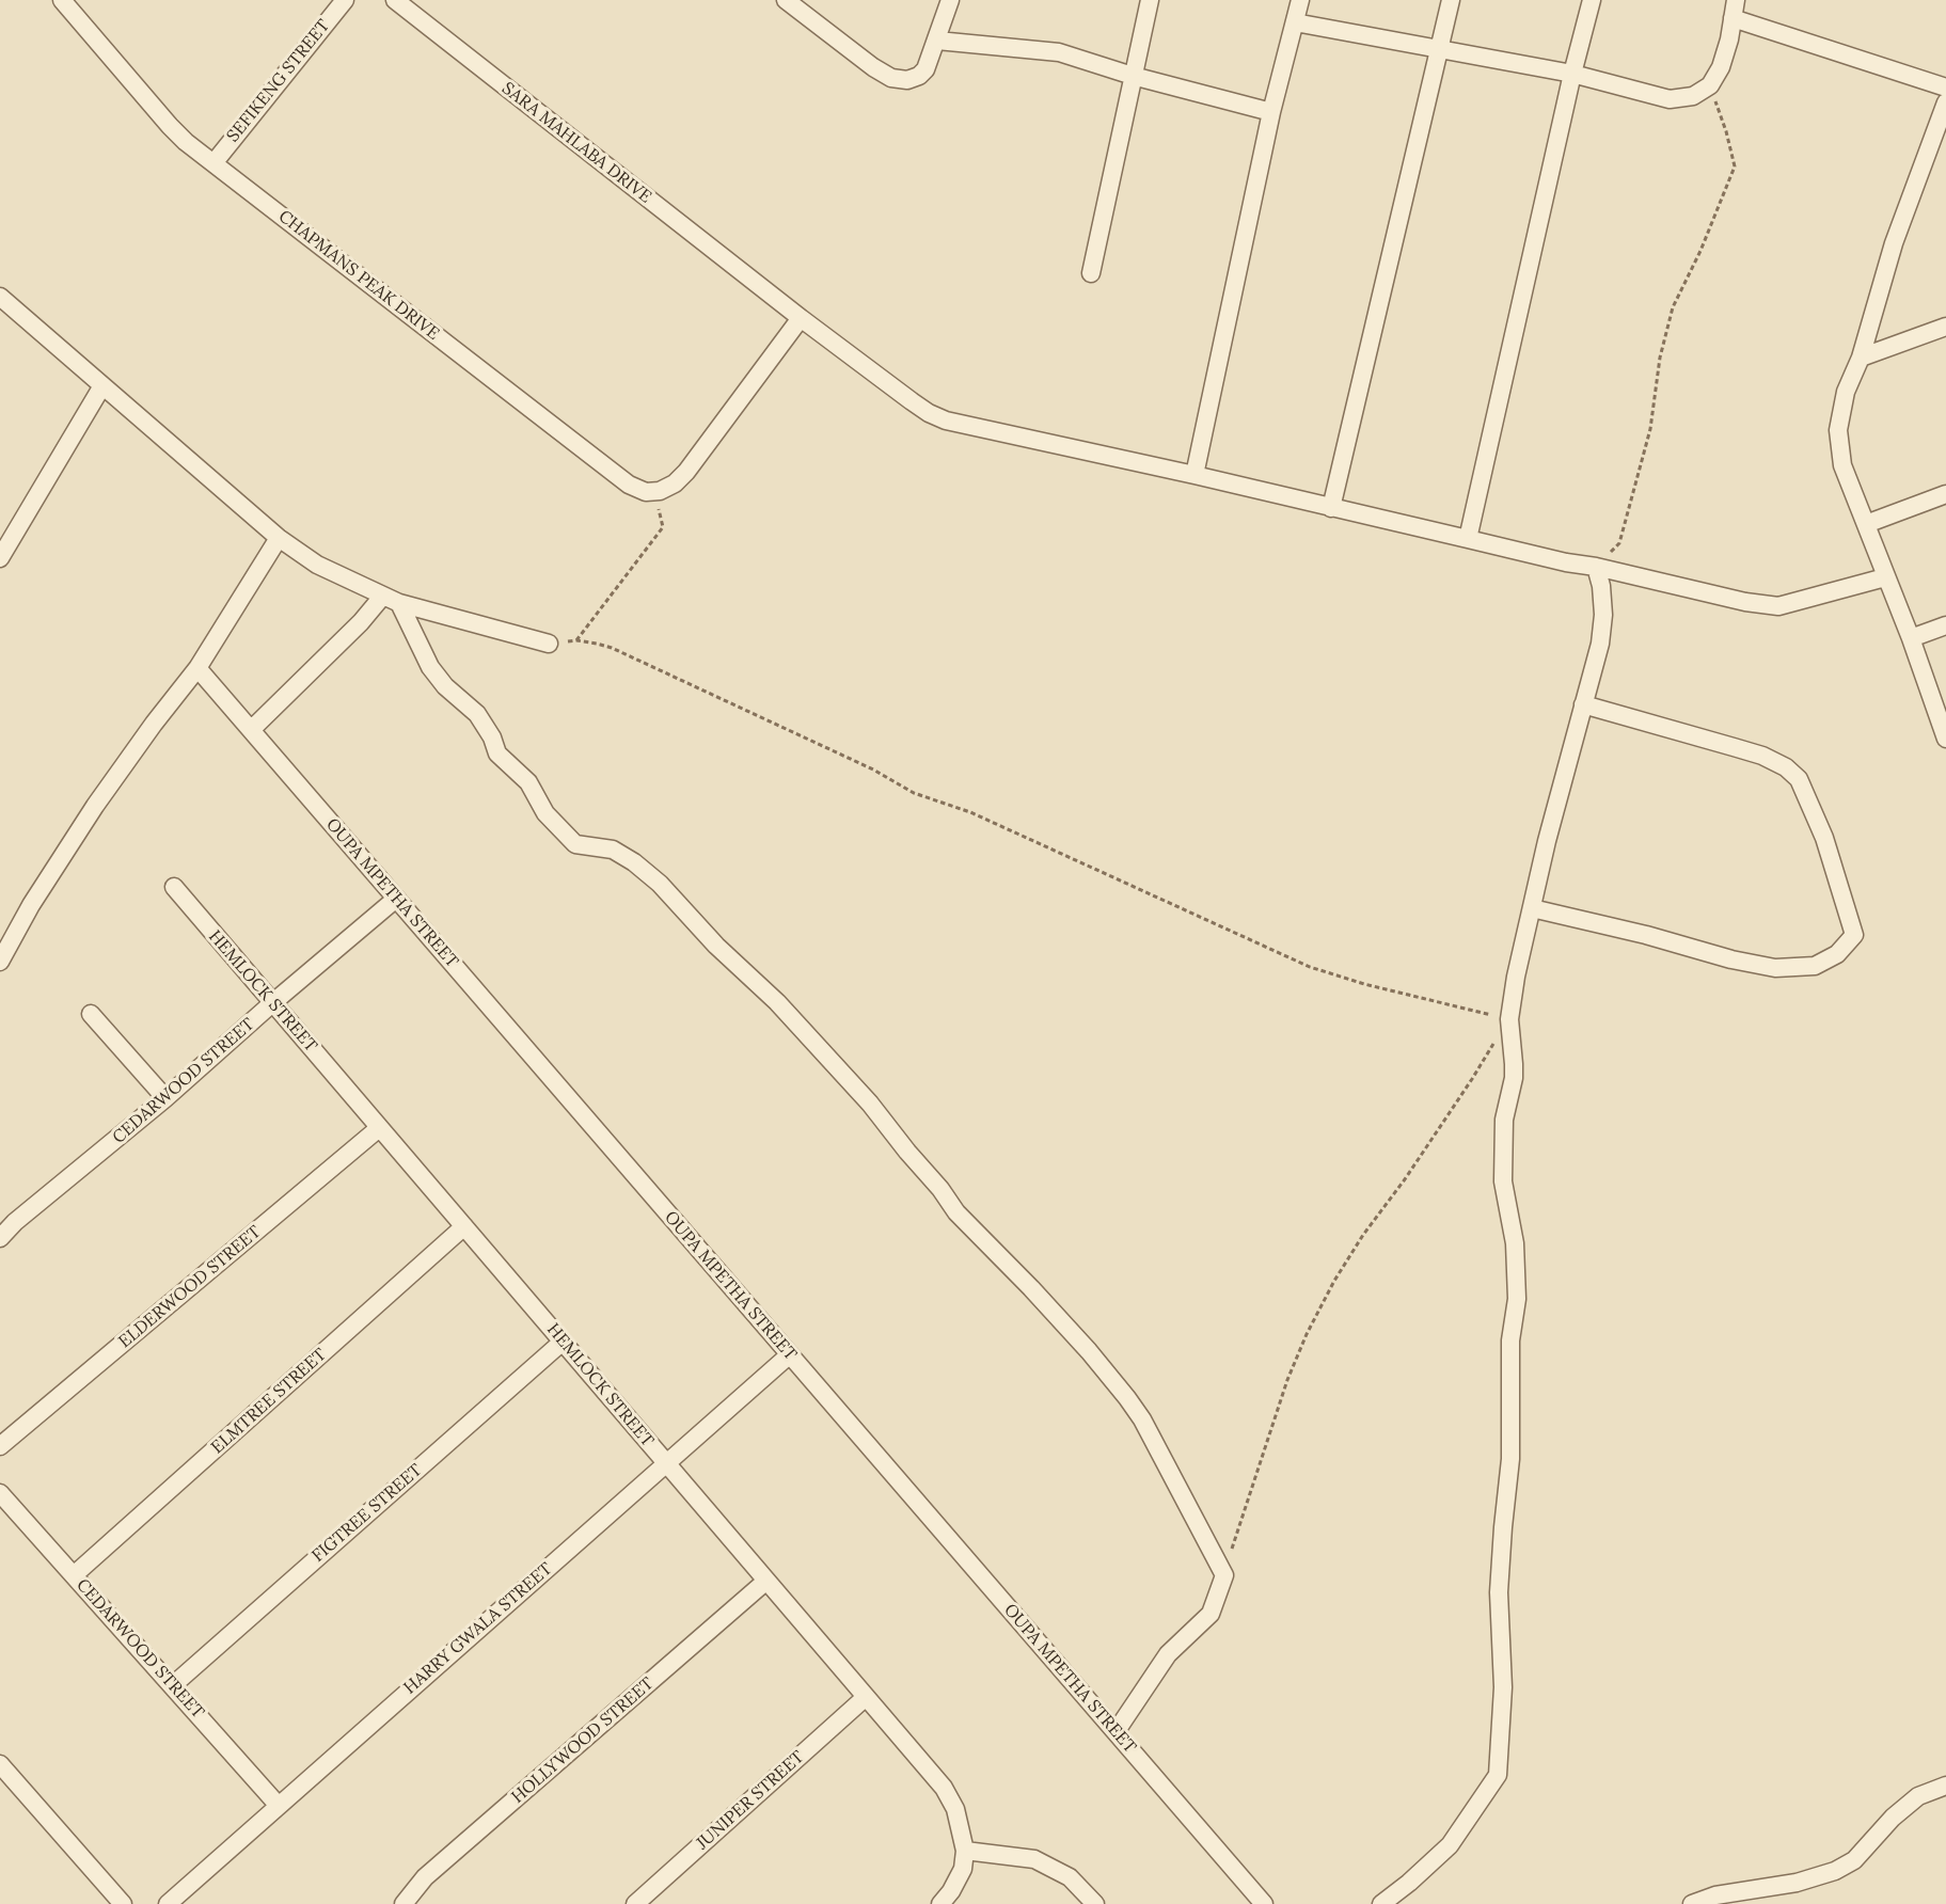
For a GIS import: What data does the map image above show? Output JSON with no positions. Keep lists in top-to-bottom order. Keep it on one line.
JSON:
{"streets":{"street":["SEFIKENG STREET","SARA MAHLABA DRIVE","CHAPMANS PEAK DRIVE","OUPA MPETHA STREET","HEMLOCK STREET","CEDARWOOD STREET","ELDERWOOD STREET","ELMTREE STREET","FIGTREE STREET","HARRY GWALA STREET","HOLLYWOOD STREET","JUNIPER STREET"]},"crossings":[["SEFIKENG STREET","CHAPMANS PEAK DRIVE"],["OUPA MPETHA STREET","CEDARWOOD STREET"],["OUPA MPETHA STREET","HARRY GWALA STREET"],["HEMLOCK STREET","CEDARWOOD STREET"],["HEMLOCK STREET","ELDERWOOD STREET"],["HEMLOCK STREET","ELMTREE STREET"],["HEMLOCK STREET","FIGTREE STREET"],["HEMLOCK STREET","HARRY GWALA STREET"],["HEMLOCK STREET","HOLLYWOOD STREET"],["HEMLOCK STREET","JUNIPER STREET"],["CEDARWOOD STREET","ELMTREE STREET"],["CEDARWOOD STREET","FIGTREE STREET"],["CEDARWOOD STREET","HARRY GWALA STREET"]]}
